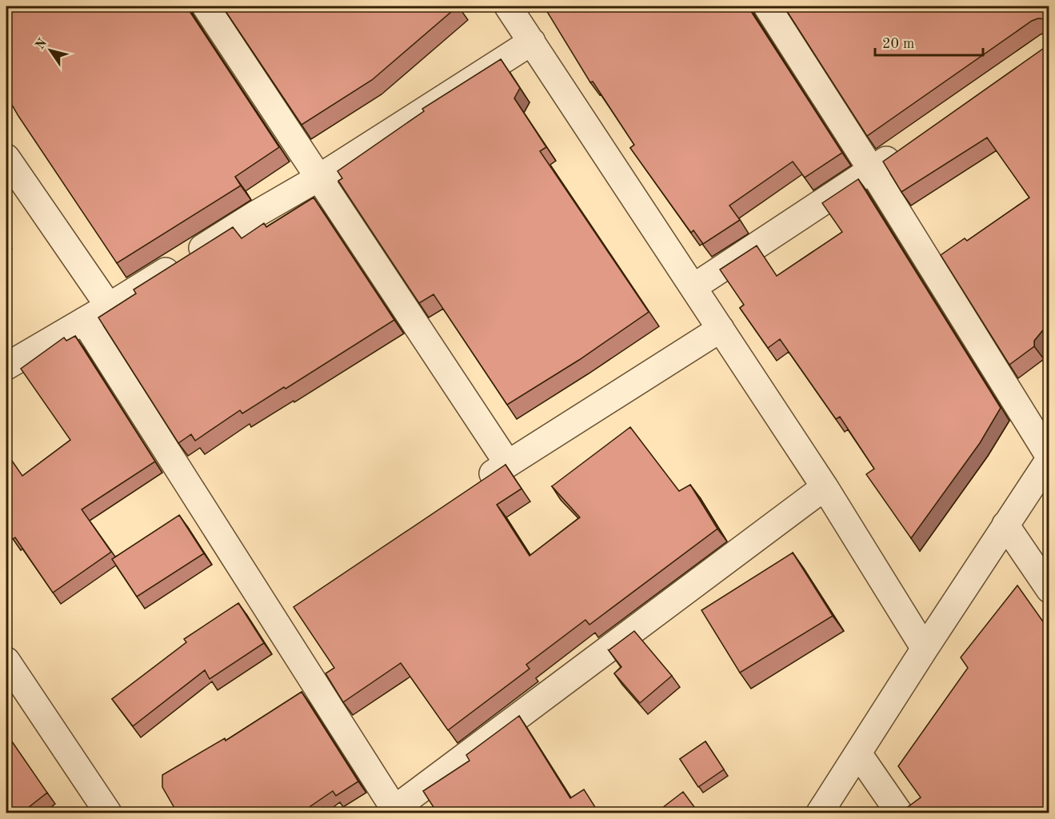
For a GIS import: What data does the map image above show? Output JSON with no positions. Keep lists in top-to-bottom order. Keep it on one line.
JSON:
{"scale_bar":"20 m","north":"top left"}
